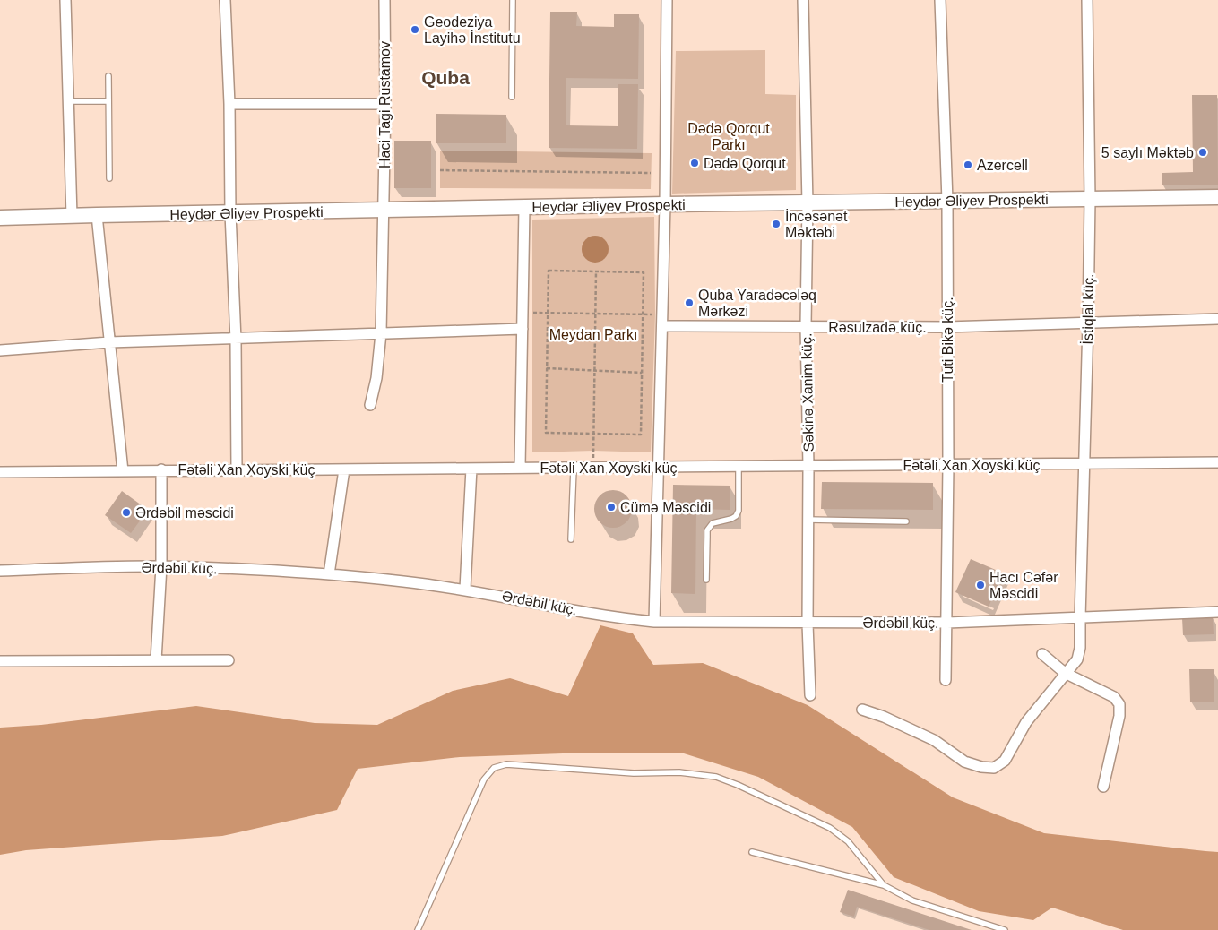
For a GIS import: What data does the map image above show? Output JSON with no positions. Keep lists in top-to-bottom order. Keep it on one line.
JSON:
{"streets":{"street":["Haci Tagi Rustamov","Heydər Əliyev Prospekti","İstiqlal küç.","Rəsulzadə küç.","Tuti Bikə küç.","Səkinə Xanim küç.","Fətəli Xan Xoyski küç","Ərdəbil küç."]},"crossings":[["Haci Tagi Rustamov","Heydər Əliyev Prospekti"],["Heydər Əliyev Prospekti","İstiqlal küç."],["Heydər Əliyev Prospekti","Tuti Bikə küç."],["Heydər Əliyev Prospekti","Səkinə Xanim küç."],["İstiqlal küç.","Rəsulzadə küç."],["İstiqlal küç.","Fətəli Xan Xoyski küç"],["İstiqlal küç.","Ərdəbil küç."],["Rəsulzadə küç.","Tuti Bikə küç."],["Rəsulzadə küç.","Səkinə Xanim küç."],["Tuti Bikə küç.","Fətəli Xan Xoyski küç"],["Tuti Bikə küç.","Ərdəbil küç."],["Səkinə Xanim küç.","Fətəli Xan Xoyski küç"],["Səkinə Xanim küç.","Ərdəbil küç."]],"districts":["Quba"],"parks":["Dədə Qorqut Parkı","Meydan Parkı"],"places":["Geodeziya Layihə İnstitutu","5 saylı Məktəb","Dədə Qorqut","Azercell","İncəsənət Məktəbi","Quba Yaradəcələq Mərkəzi","Cümə Məscidi","Ərdəbil məscidi","Hacı Cəfər Məscidi"]}
